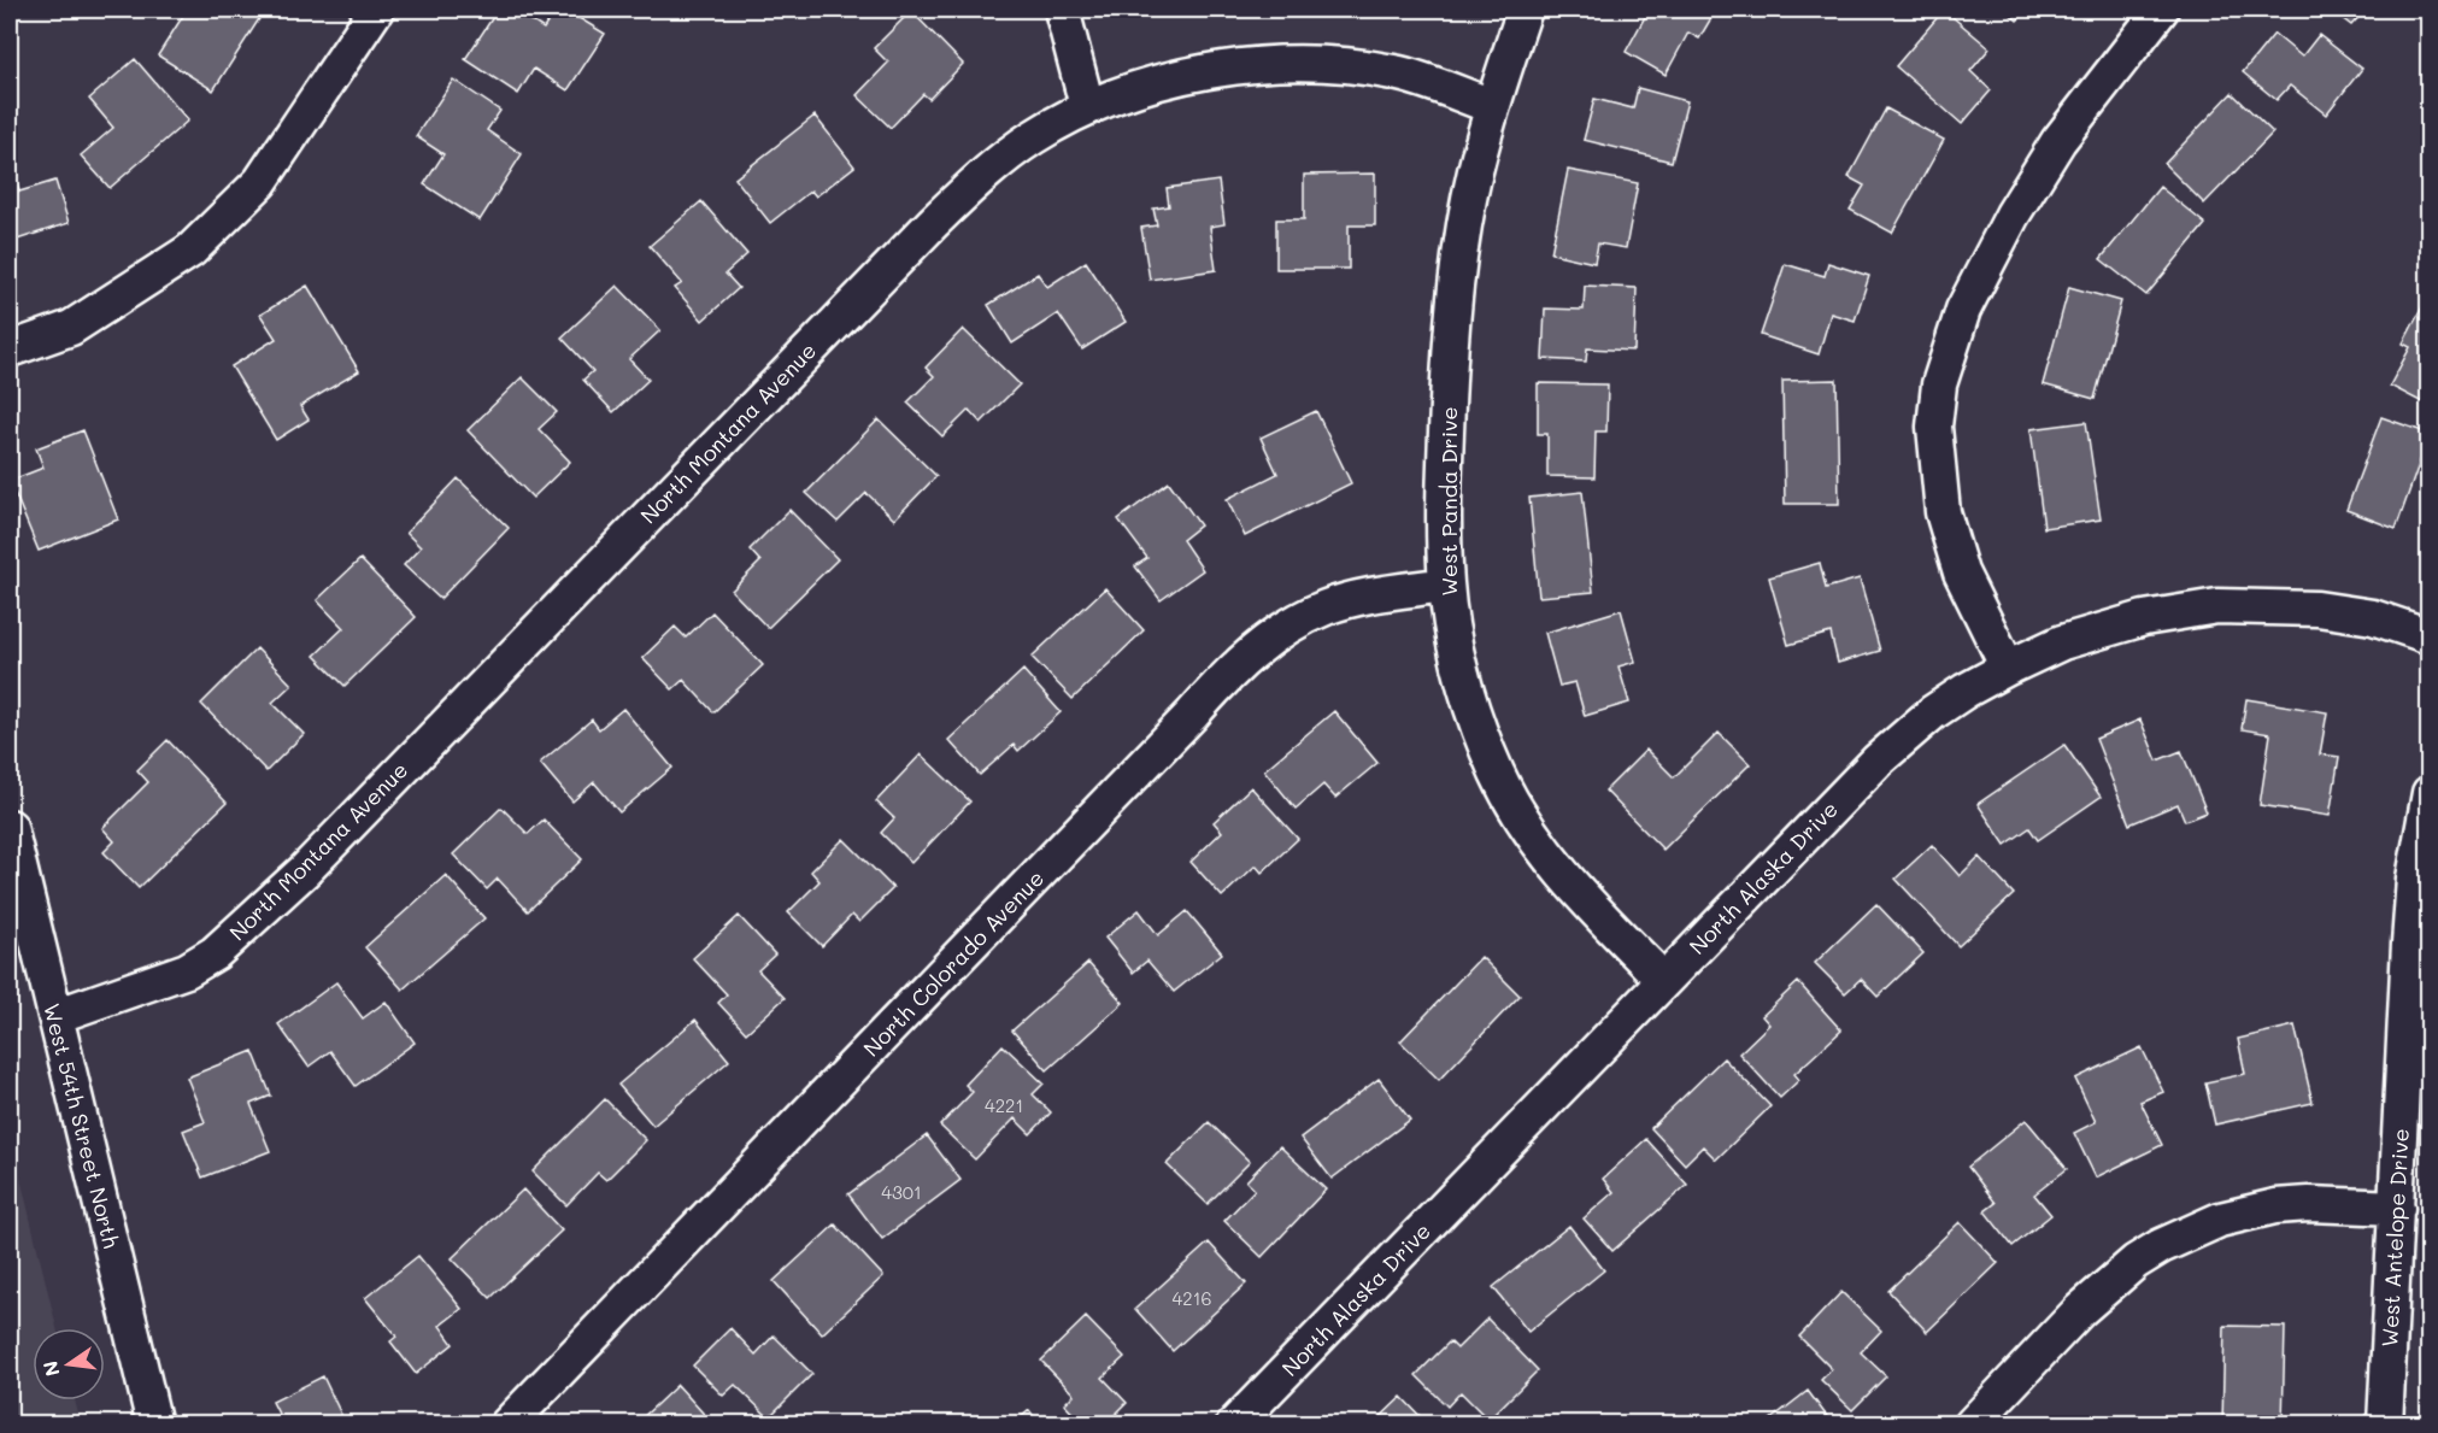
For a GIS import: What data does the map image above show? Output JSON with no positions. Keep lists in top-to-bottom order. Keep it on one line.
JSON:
{"streets":{"street":["North Montana Avenue","West Panda Drive","North Alaska Drive","North Colorado Avenue","West 54th Street North","West Antelope Drive"]},"crossings":[["North Montana Avenue","West Panda Drive"],["North Montana Avenue","West 54th Street North"],["West Panda Drive","North Alaska Drive"],["West Panda Drive","North Colorado Avenue"]],"house_numbers":["4221","4301","4216"],"north":"left"}
